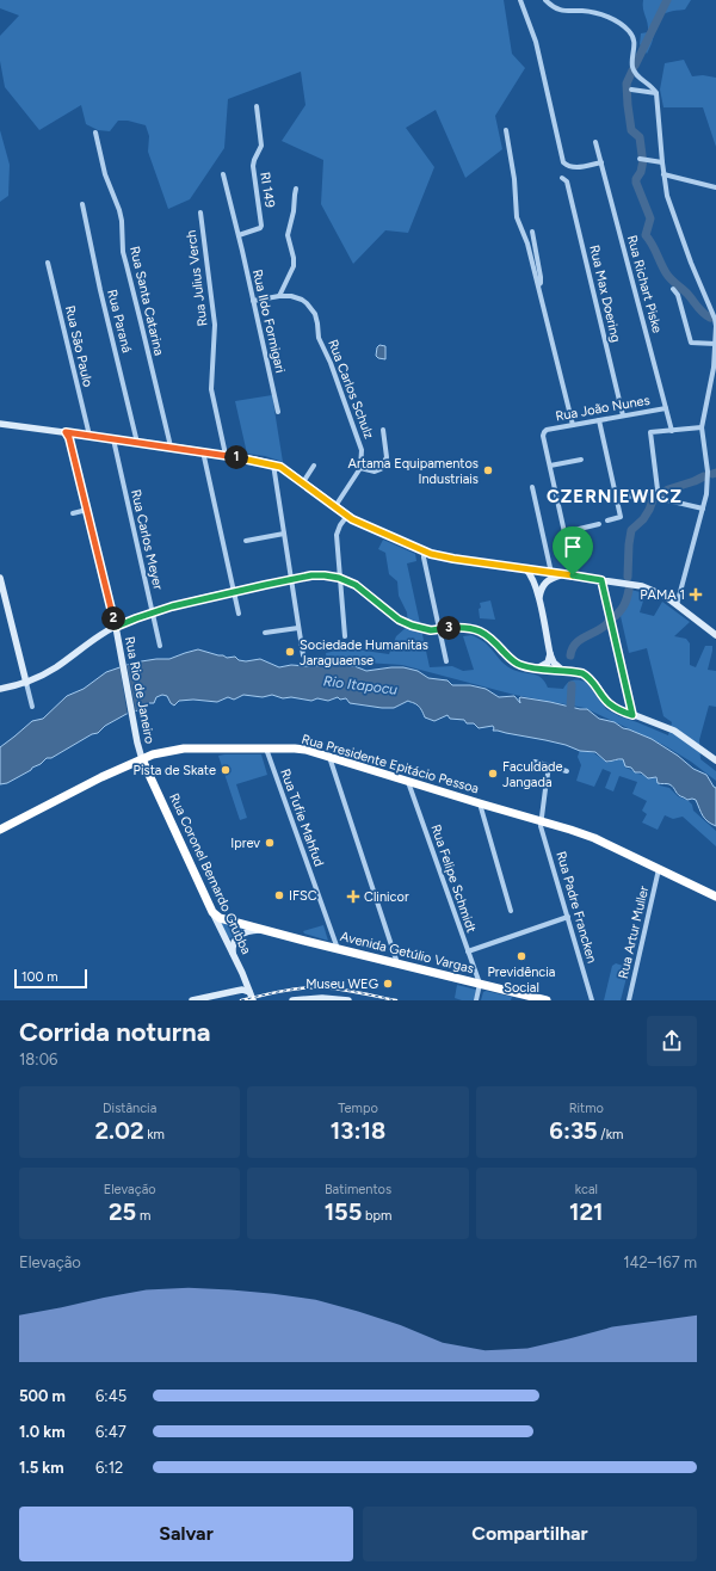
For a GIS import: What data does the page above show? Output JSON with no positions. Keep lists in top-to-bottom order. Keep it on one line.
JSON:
{"streets":{"highway":["Rua Presidente Epitácio Pessoa","Rua Coronel Bernardo Grubba","Avenida Getúlio Vargas"],"main road":["Rua Rio de Janeiro"],"street":["RI 149","Rua Julius Verch","Rua Richart Piske","Rua Max Doering","Rua Santa Catarina","Rua Paraná","Rua Ildo Formigari","Rua São Paulo","Rua Carlos Schulz","Rua João Nunes","Rua Carlos Meyer","Rua Tufie Mahfud","Rua Felipe Schmidt","Rua Padre Francken","Rua Artur Muller"]},"crossings":[["RI 149","Rua Ildo Formigari"],["Rua Richart Piske","Rua João Nunes"],["Rua Max Doering","Rua João Nunes"],["Rua Ildo Formigari","Rua Carlos Schulz"],["Rua Rio de Janeiro","Rua Presidente Epitácio Pessoa"],["Rua Rio de Janeiro","Rua Coronel Bernardo Grubba"],["Rua Presidente Epitácio Pessoa","Rua Tufie Mahfud"],["Rua Presidente Epitácio Pessoa","Rua Coronel Bernardo Grubba"],["Rua Presidente Epitácio Pessoa","Rua Felipe Schmidt"],["Rua Presidente Epitácio Pessoa","Rua Padre Francken"],["Rua Presidente Epitácio Pessoa","Rua Artur Muller"],["Rua Tufie Mahfud","Avenida Getúlio Vargas"],["Rua Coronel Bernardo Grubba","Avenida Getúlio Vargas"],["Rua Felipe Schmidt","Avenida Getúlio Vargas"]],"districts":["CZERNIEWICZ"],"water":["Rio Itapocu"],"places":{"other":["Artama Equipamentos Industriais","Sociedade Humanitas Jaraguaense","Pista de Skate","Faculdade Jangada","Iprev","IFSC","Previdência Social","Museu WEG"],"health":["PAMA 1","Clinicor"]},"scale_bar":"100 m","page":{"pins":["1","2","3"],"scale":"100 m","heading":["Corrida noturna","18:06"],"stats":[["Distância","2.02 km"],["Tempo","13:18"],["Ritmo","6:35 /km"],["Elevação","25 m"],["Batimentos","155 bpm"],["kcal","121"]],"chart":["Elevação","142–167 m"],"list":[{"name":"500 m","note":"6:45"},{"name":"1.0 km","note":"6:47"},{"name":"1.5 km","note":"6:12"}],"buttons":["Salvar","Compartilhar"]}}
